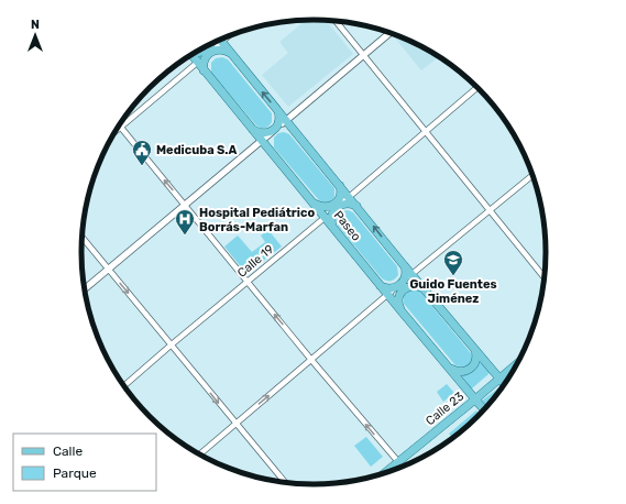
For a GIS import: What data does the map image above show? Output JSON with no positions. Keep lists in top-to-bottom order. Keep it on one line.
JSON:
{"streets":{"main road":["Paseo","Calle 23"],"street":["Calle 19"]},"crossings":[["Paseo","Calle 19"],["Paseo","Calle 23"]],"places":{"public building":["Medicuba S.A"],"hospital":["Hospital Pediátrico Borrás-Marfan"],"school or university":["Guido Fuentes Jiménez"]},"legend":["Calle","Parque"],"north":"top"}
